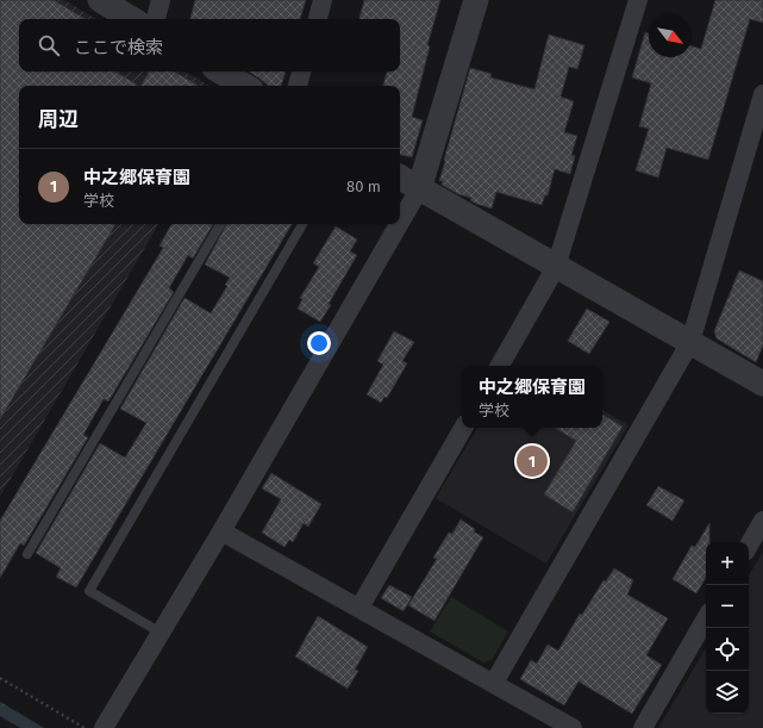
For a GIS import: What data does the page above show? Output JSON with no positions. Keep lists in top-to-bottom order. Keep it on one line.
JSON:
{"north":"bottom right","page":{"search":"ここで検索","heading":"周辺","list":[{"mark":"1","name":"中之郷保育園","note":"学校","value":"80 m"}],"popup":["中之郷保育園","学校"],"pins":"1","map_buttons":["+","−"]}}
